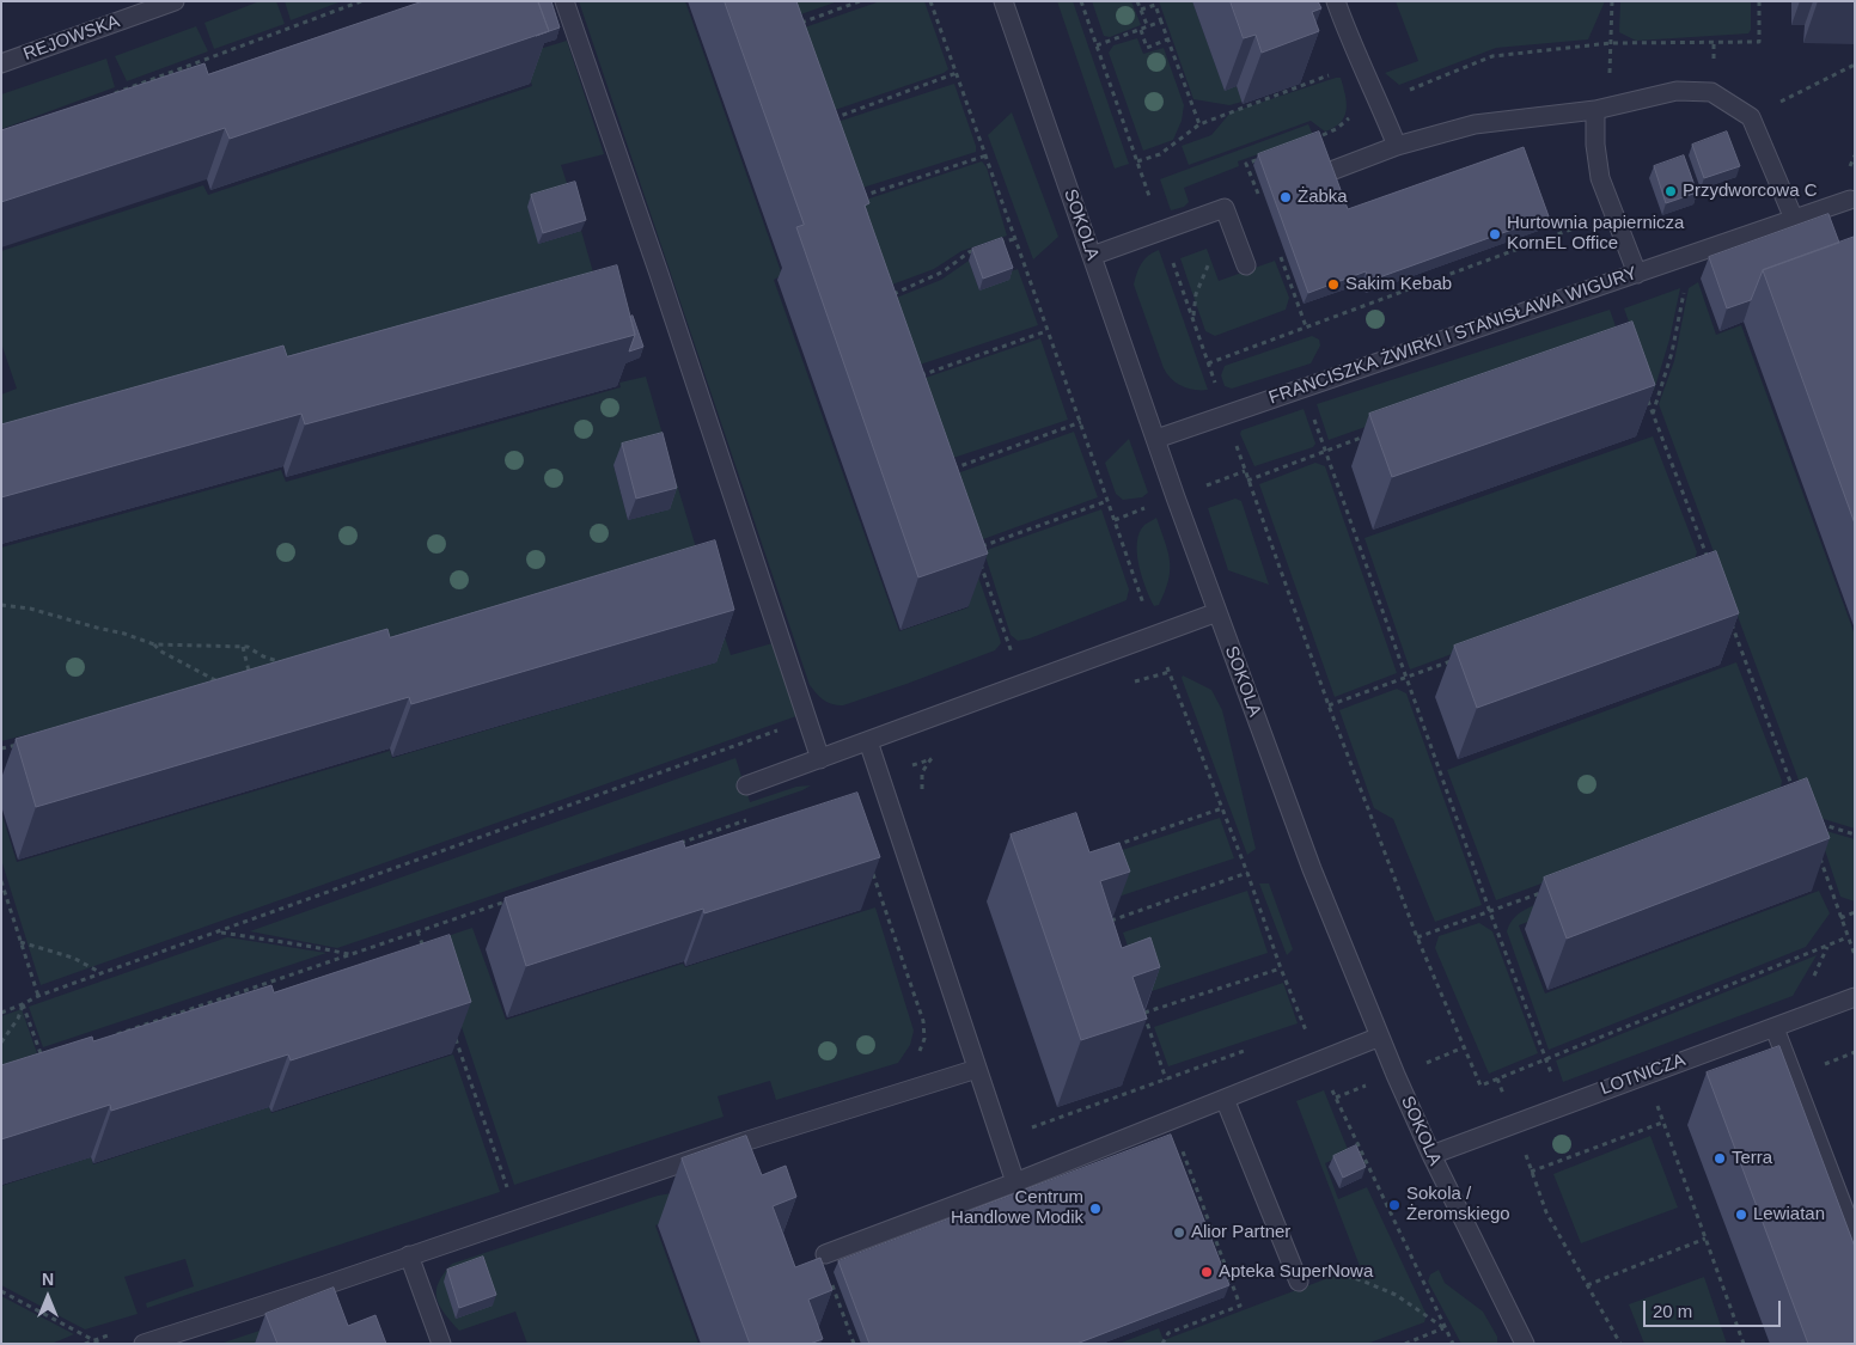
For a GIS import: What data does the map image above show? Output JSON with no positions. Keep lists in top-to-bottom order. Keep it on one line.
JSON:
{"streets":{"street":["REJOWSKA","SOKOLA","FRANCISZKA ŻWIRKI I STANISŁAWA WIGURY","LOTNICZA"]},"crossings":[["SOKOLA","FRANCISZKA ŻWIRKI I STANISŁAWA WIGURY"],["SOKOLA","LOTNICZA"]],"places":["Przydworcowa C","Żabka","Hurtownia papiernicza KornEL Office","Sakim Kebab","Terra","Sokola / Żeromskiego","Centrum Handlowe Modik","Lewiatan","Alior Partner","Apteka SuperNowa"],"scale_bar":"20 m","north":"top"}
